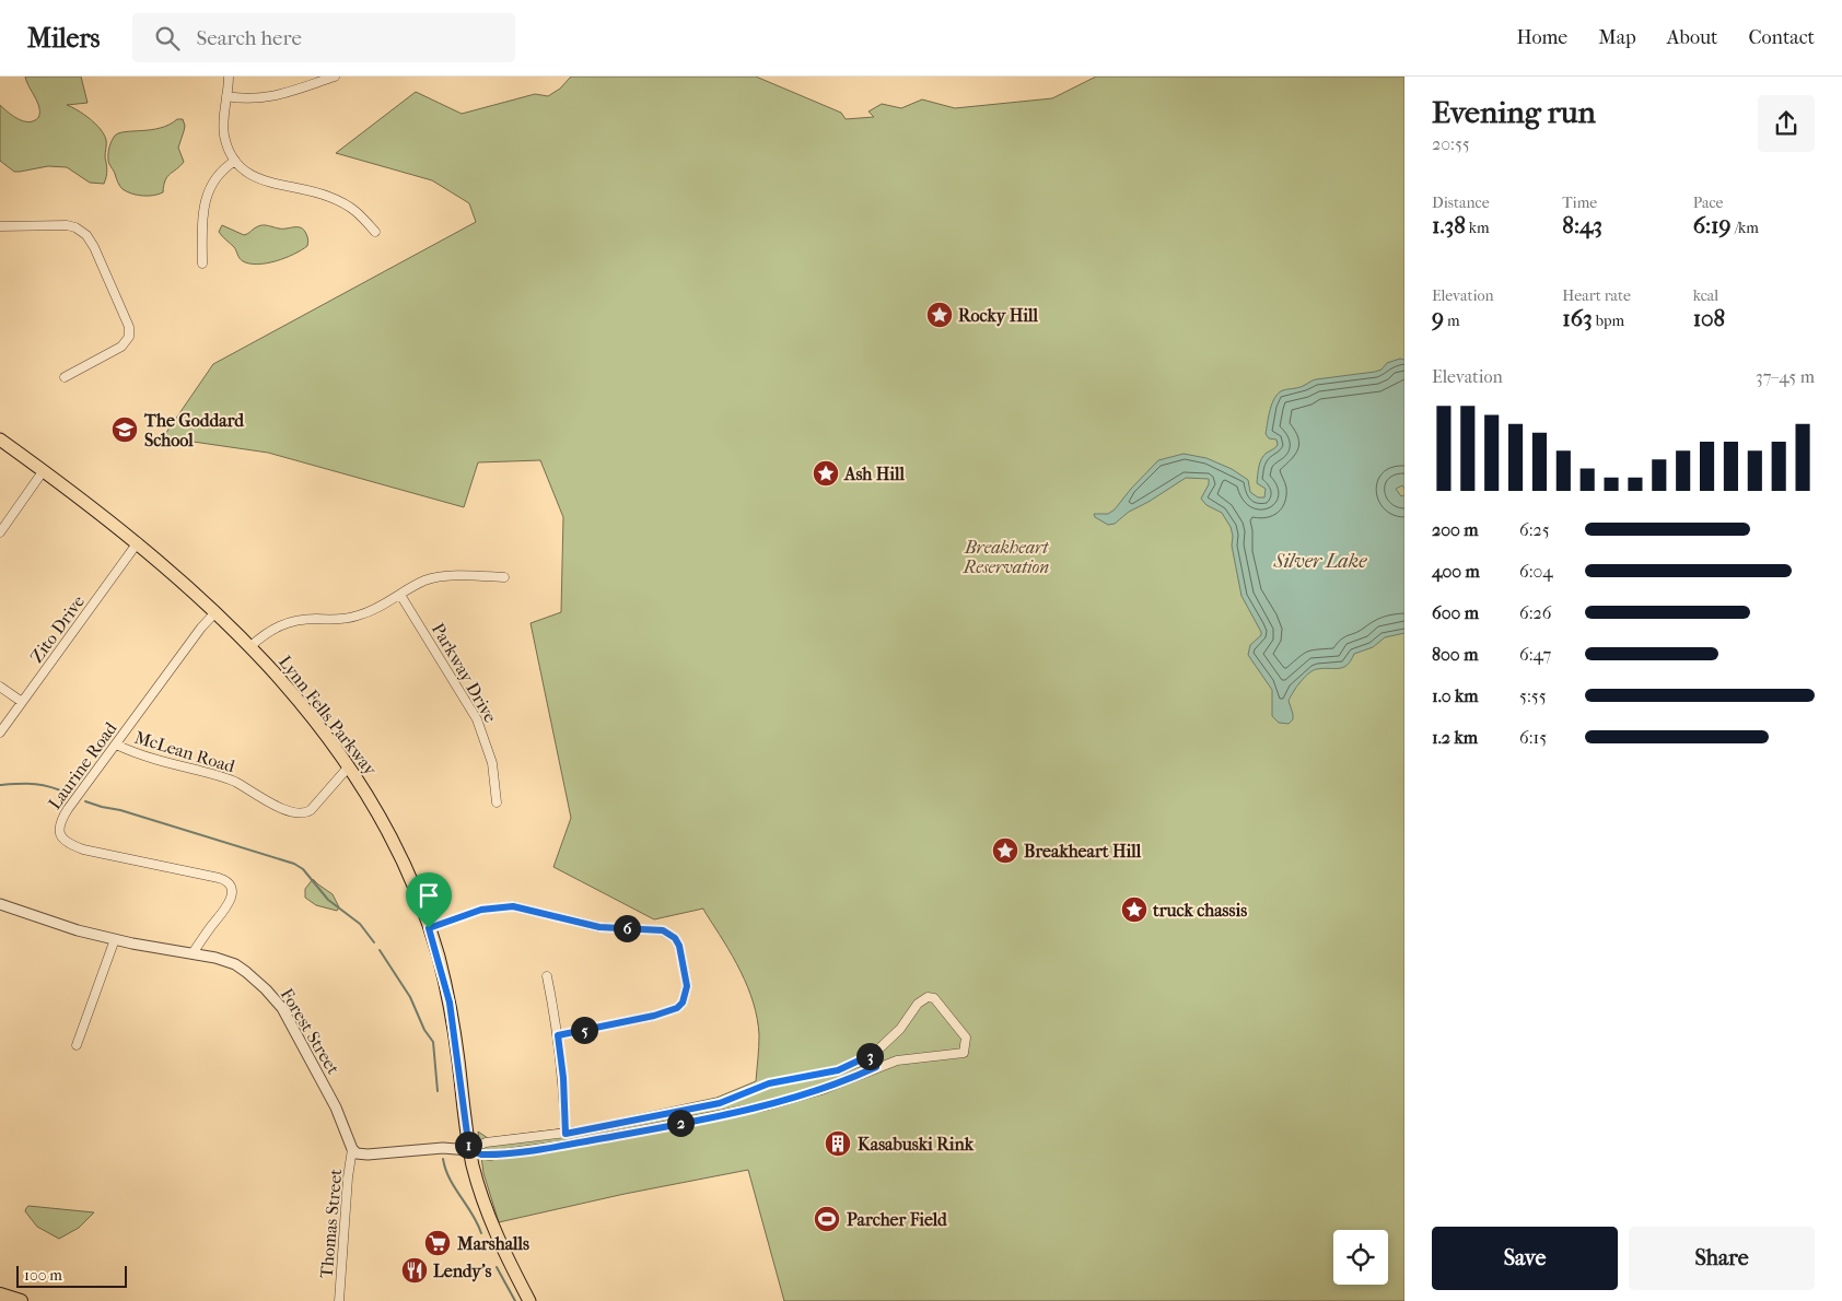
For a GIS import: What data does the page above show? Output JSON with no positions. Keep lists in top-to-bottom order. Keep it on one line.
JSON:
{"streets":{"main road":["Lynn Fells Parkway"],"street":["Zito Drive","Parkway Drive","McLean Road","Laurine Road","Forest Street","Thomas Street"]},"crossings":[["Zito Drive","Lynn Fells Parkway"],["Lynn Fells Parkway","McLean Road"],["Lynn Fells Parkway","Laurine Road"],["McLean Road","Laurine Road"],["Laurine Road","Forest Street"],["Forest Street","Thomas Street"]],"water":["Silver Lake"],"parks":["Breakheart Reservation"],"places":{"place":["Rocky Hill","Ash Hill","Breakheart Hill","truck chassis"],"school or university":["The Goddard School"],"building":["Kasabuski Rink"],"sports":["Parcher Field"],"supermarket":["Marshalls"],"restaurant":["Lendy's"]},"scale_bar":"100 m","page":{"header":"Milers","search":"Search here","nav":["Home","Map","About","Contact"],"heading":["Evening run","20:55"],"stats":[["Distance","1.38 km"],["Time","8:43"],["Pace","6:19 /km"],["Elevation","9 m"],["Heart rate","163 bpm"],["kcal","108"]],"chart":["Elevation","37–45 m"],"list":[{"name":"200 m","note":"6:25"},{"name":"400 m","note":"6:04"},{"name":"600 m","note":"6:26"},{"name":"800 m","note":"6:47"},{"name":"1.0 km","note":"5:55"},{"name":"1.2 km","note":"6:15"}],"pins":["6","5","3","2","1"],"buttons":["Save","Share"],"scale":"100 m"}}
